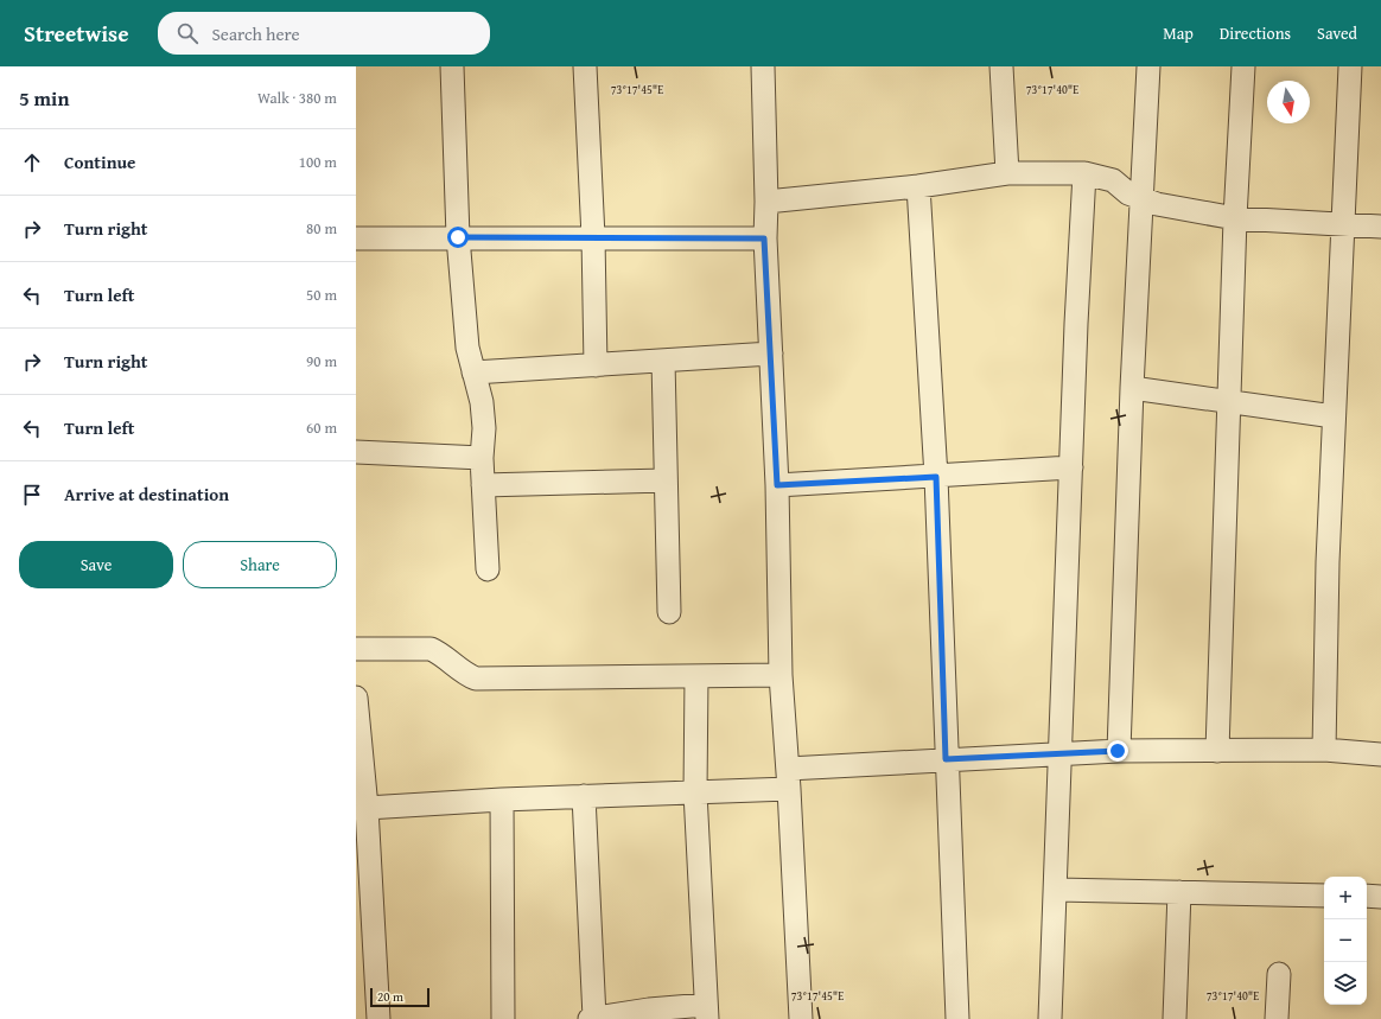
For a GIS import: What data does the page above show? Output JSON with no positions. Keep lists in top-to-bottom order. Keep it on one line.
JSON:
{"scale_bar":"20 m","north":"bottom","page":{"header":"Streetwise","search":"Search here","nav":["Map","Directions","Saved"],"heading":["5 min","Walk · 380 m"],"list":[["Continue","100 m"],["Turn right","80 m"],["Turn left","50 m"],["Turn right","90 m"],["Turn left","60 m"],"Arrive at destination"],"buttons":["Save","Share"],"map_buttons":["+","−"],"scale":"20 m"},"coordinates":["73°17'45\"E","73°17'40\"E"]}
